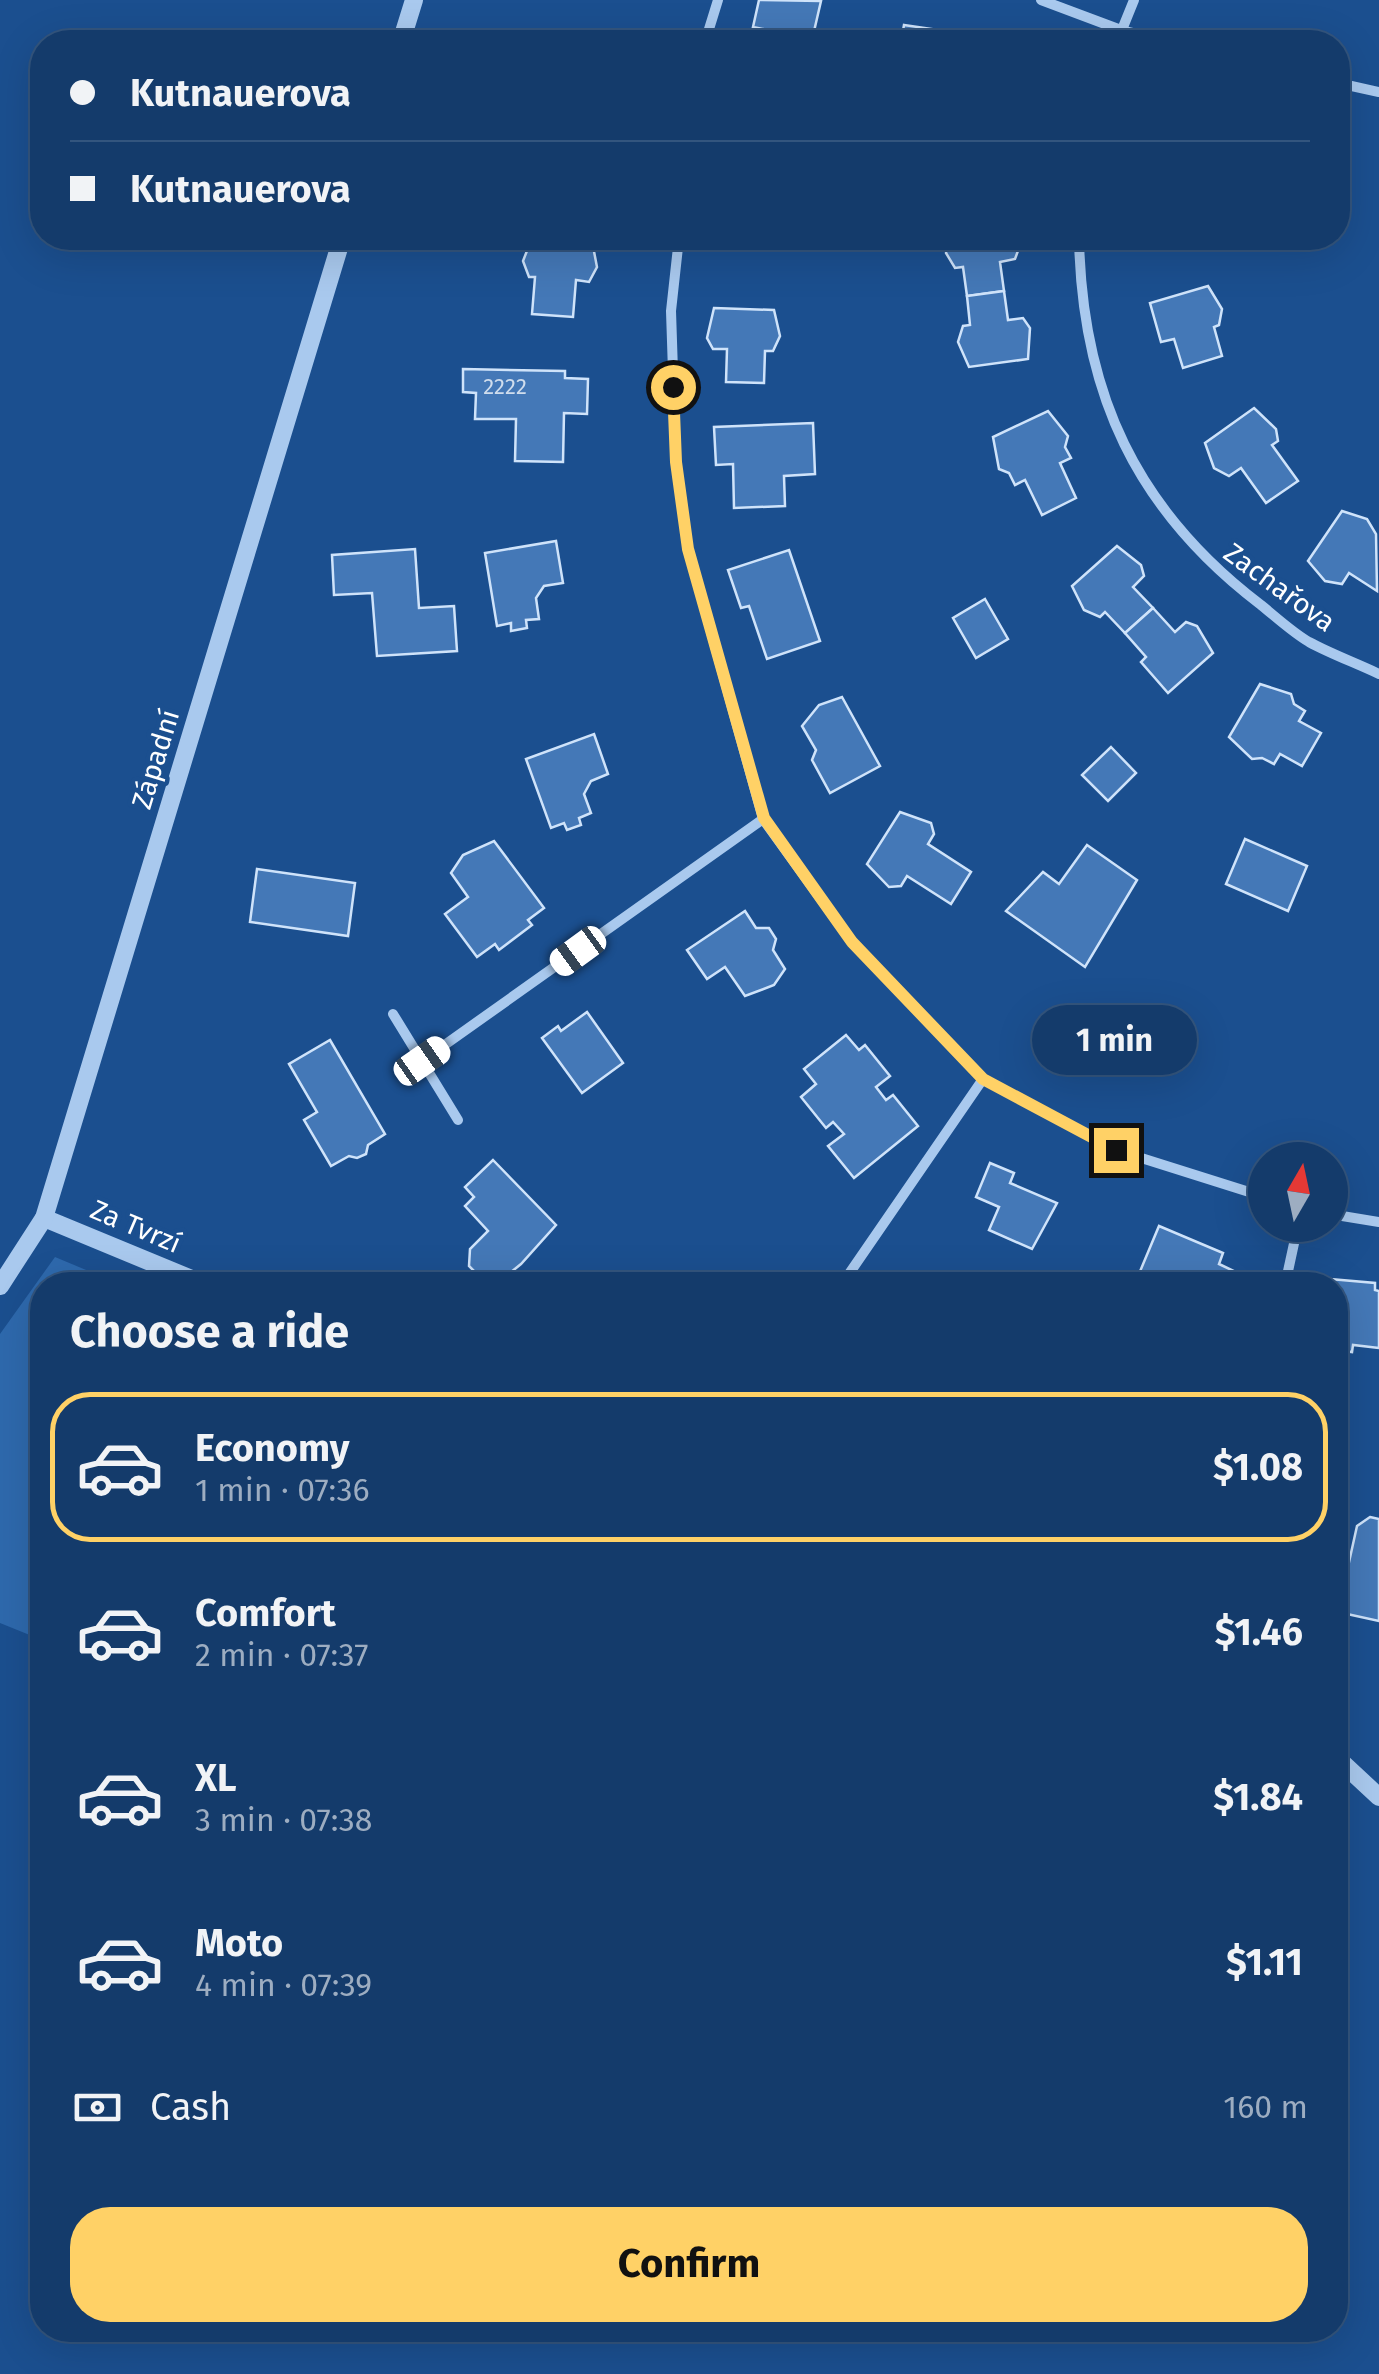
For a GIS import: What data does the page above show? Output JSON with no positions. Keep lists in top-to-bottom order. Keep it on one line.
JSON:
{"streets":{"street":["Zachařova","Západní","Za Tvrzí"]},"crossings":[["Západní","Za Tvrzí"]],"house_numbers":["2222"],"north":"top","page":{"banner":["Kutnauerova","Kutnauerova"],"bubble":"1 min","heading":"Choose a ride","list":[{"name":"Economy","note":"1 min · 07:36","value":"$1.08"},{"name":"Comfort","note":"2 min · 07:37","value":"$1.46"},{"name":"XL","note":"3 min · 07:38","value":"$1.84"},{"name":"Moto","note":"4 min · 07:39","value":"$1.11"}],"pay":["Cash","160 m"],"buttons":"Confirm"}}
